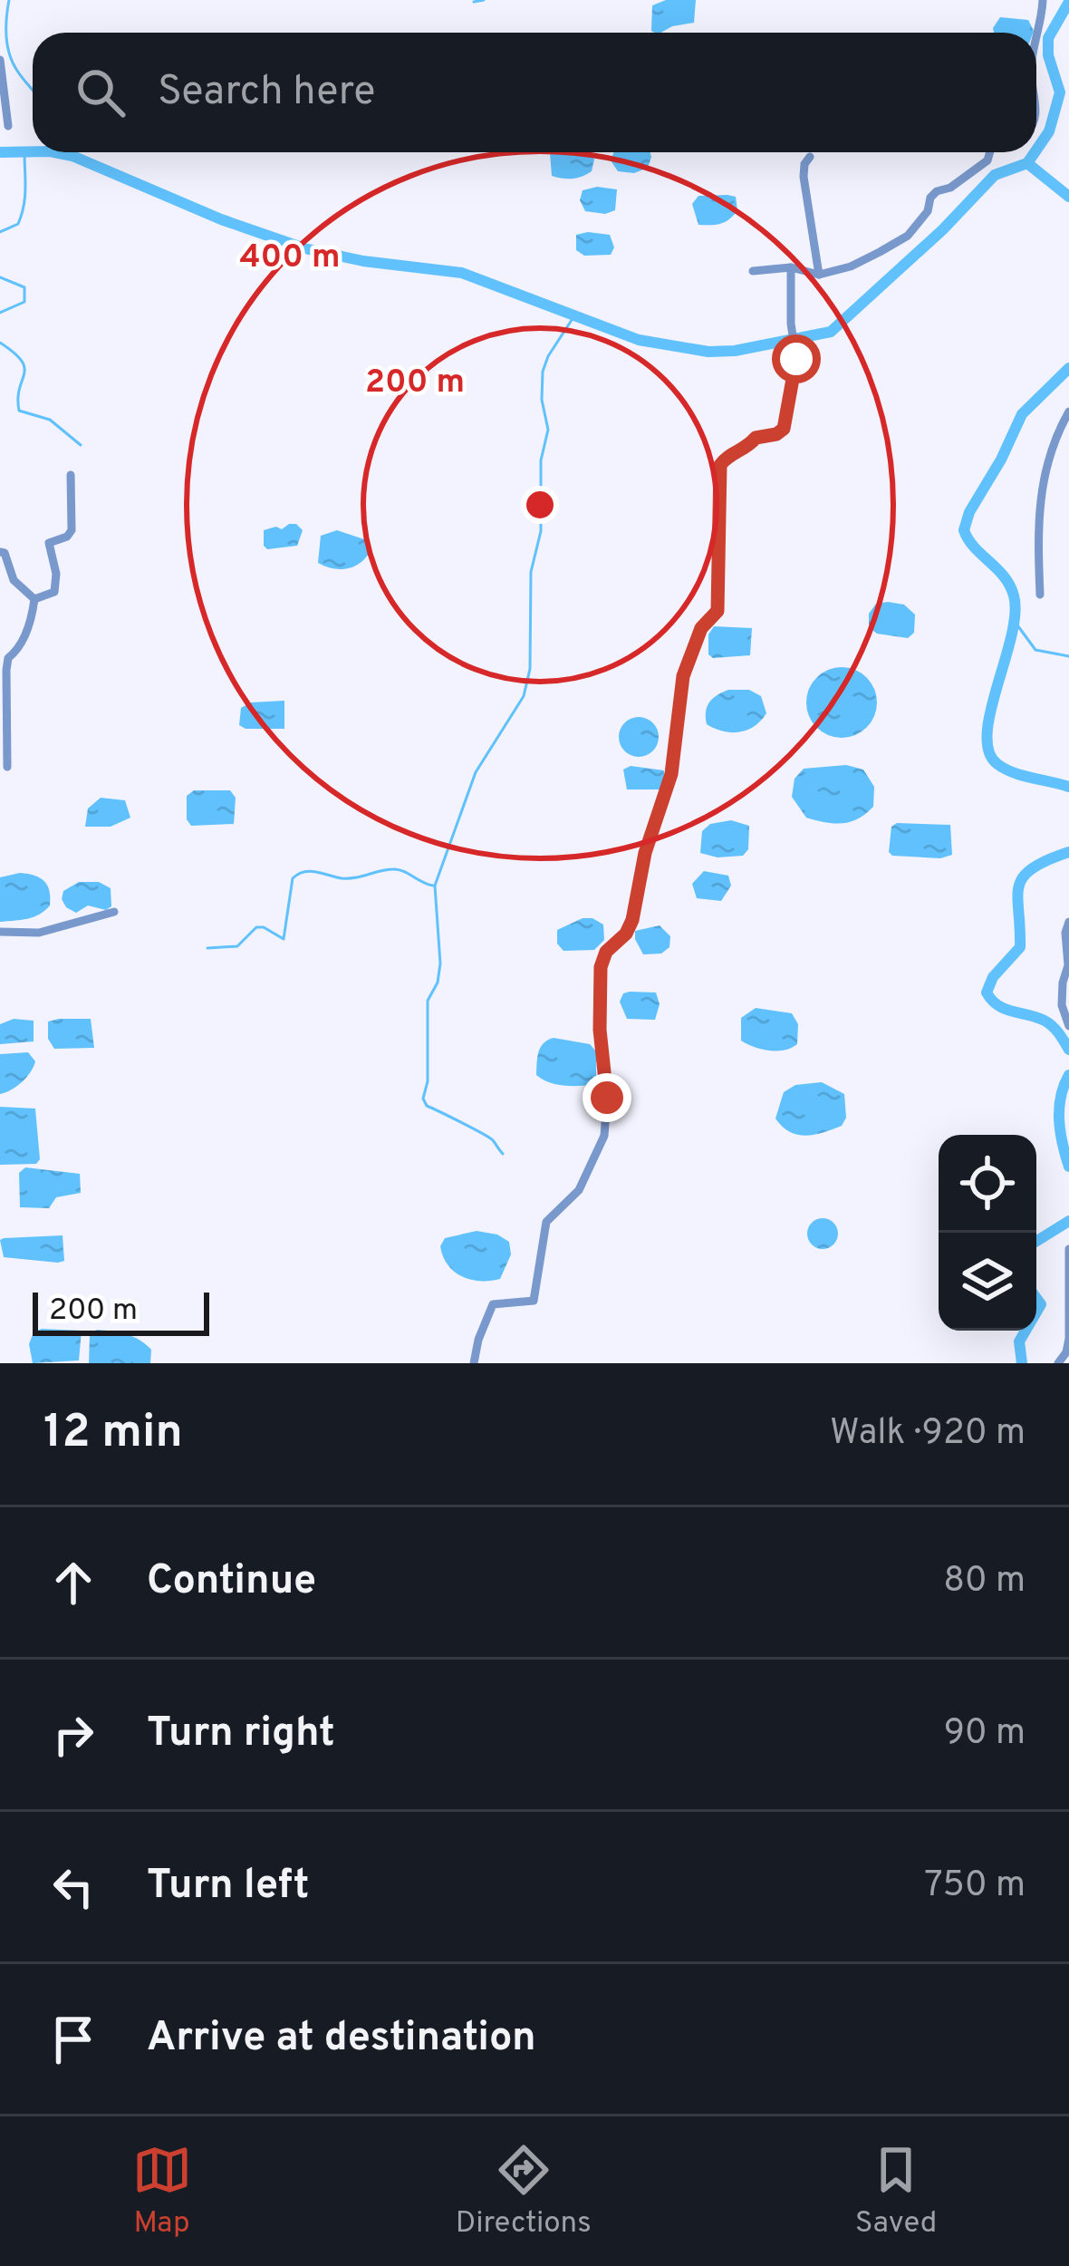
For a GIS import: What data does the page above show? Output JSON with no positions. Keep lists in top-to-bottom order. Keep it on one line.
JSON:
{"scale_bar":"200 m","page":{"search":"Search here","scale":"200 m","heading":["12 min","Walk · 920 m"],"list":[["Continue","80 m"],["Turn right","90 m"],["Turn left","750 m"],"Arrive at destination"],"nav":["Map","Directions","Saved"]},"rings":["400 m","200 m"]}
